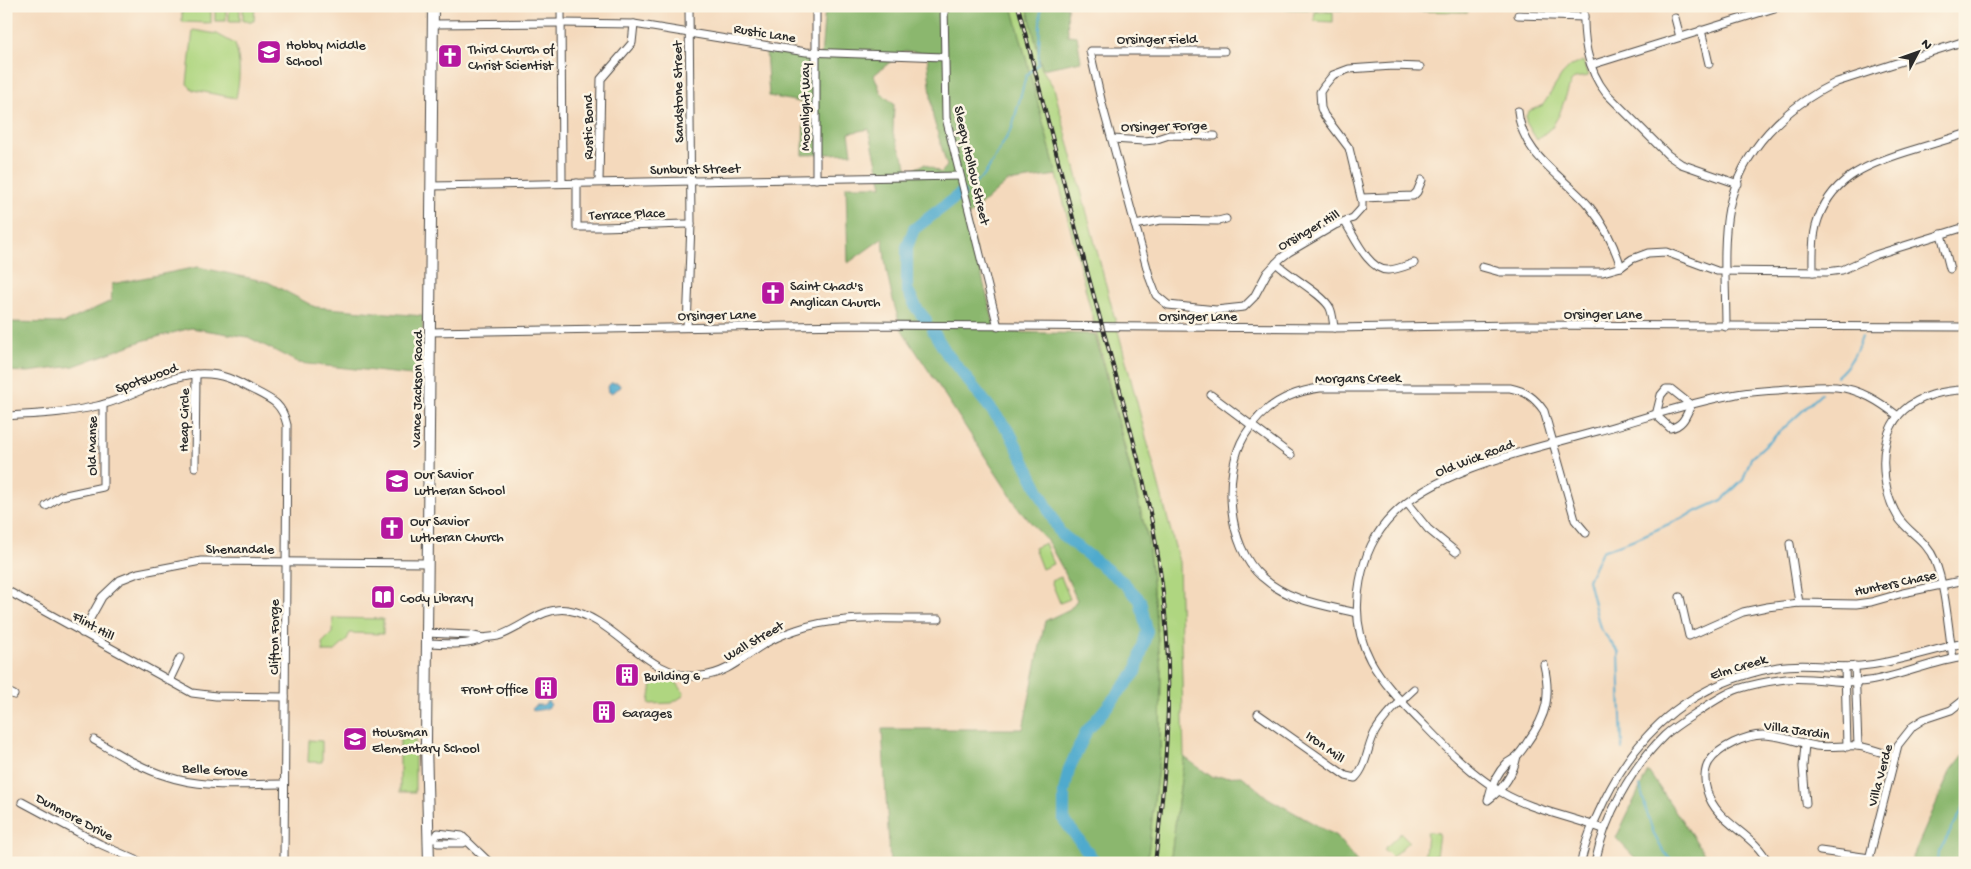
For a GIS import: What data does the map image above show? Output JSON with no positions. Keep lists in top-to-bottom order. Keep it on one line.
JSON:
{"streets":{"main road":["Vance Jackson Road"],"street":["Rustic Lane","Orsinger Field","Sandstone Street","Moonlight Way","Orsinger Forge","Rustic Bond","Sleepy Hollow Street","Sunburst Street","Terrace Place","Orsinger Hill","Orsinger Lane","Spotswood","Morgans Creek","Heap Circle","Old Manse","Old Wick Road","Shenandale","Hunters Chase","Flint Hill","Clifton Forge","Wall Street","Elm Creek","Villa Jardin","Iron Mill","Belle Grove","Villa Verde","Dunmore Drive"]},"crossings":[["Rustic Lane","Sandstone Street"],["Rustic Lane","Moonlight Way"],["Rustic Lane","Rustic Bond"],["Rustic Lane","Sleepy Hollow Street"],["Rustic Lane","Vance Jackson Road"],["Orsinger Field","Orsinger Hill"],["Sandstone Street","Sunburst Street"],["Sandstone Street","Terrace Place"],["Sandstone Street","Orsinger Lane"],["Moonlight Way","Sunburst Street"],["Orsinger Forge","Orsinger Hill"],["Rustic Bond","Sunburst Street"],["Sleepy Hollow Street","Sunburst Street"],["Sleepy Hollow Street","Orsinger Lane"],["Sunburst Street","Terrace Place"],["Sunburst Street","Vance Jackson Road"],["Orsinger Lane","Vance Jackson Road"],["Spotswood","Heap Circle"],["Spotswood","Old Manse"],["Spotswood","Clifton Forge"],["Morgans Creek","Old Wick Road"],["Vance Jackson Road","Shenandale"],["Vance Jackson Road","Wall Street"],["Old Wick Road","Elm Creek"],["Old Wick Road","Iron Mill"],["Shenandale","Flint Hill"],["Shenandale","Clifton Forge"],["Flint Hill","Clifton Forge"],["Clifton Forge","Belle Grove"],["Villa Jardin","Villa Verde"]],"places":{"school or university":["Hobby Middle School","Our Savior Lutheran School","Howsman Elementary School"],"church":["Third Church of Christ Scientist","Saint Chad's Anglican Church","Our Savior Lutheran Church"],"library":["Cody Library"],"building":["Building 6","Front Office","Garages"]},"north":"top right"}
